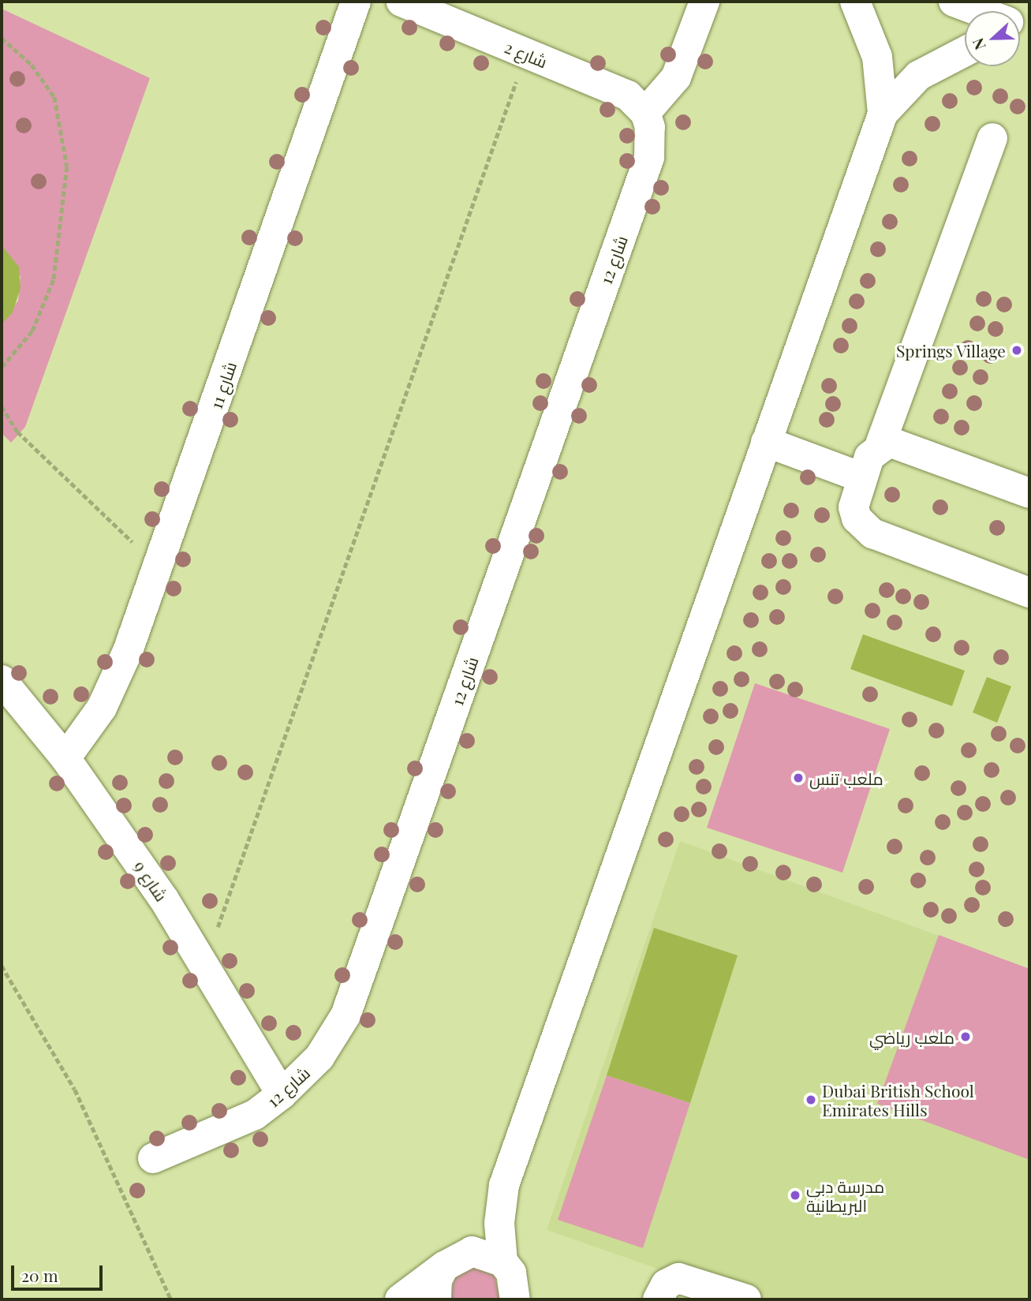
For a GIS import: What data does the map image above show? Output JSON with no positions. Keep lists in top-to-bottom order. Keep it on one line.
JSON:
{"streets":{"street":["شارع 2","شارع 12","شارع 11","شارع 9"]},"crossings":[["شارع 2","شارع 12"],["شارع 12","شارع 9"],["شارع 11","شارع 9"]],"places":["Springs Village","ملعب تنس","ملعب رياضي","Dubai British School Emirates Hills","مدرسة دبي البريطانية"],"scale_bar":"20 m","north":"left"}
